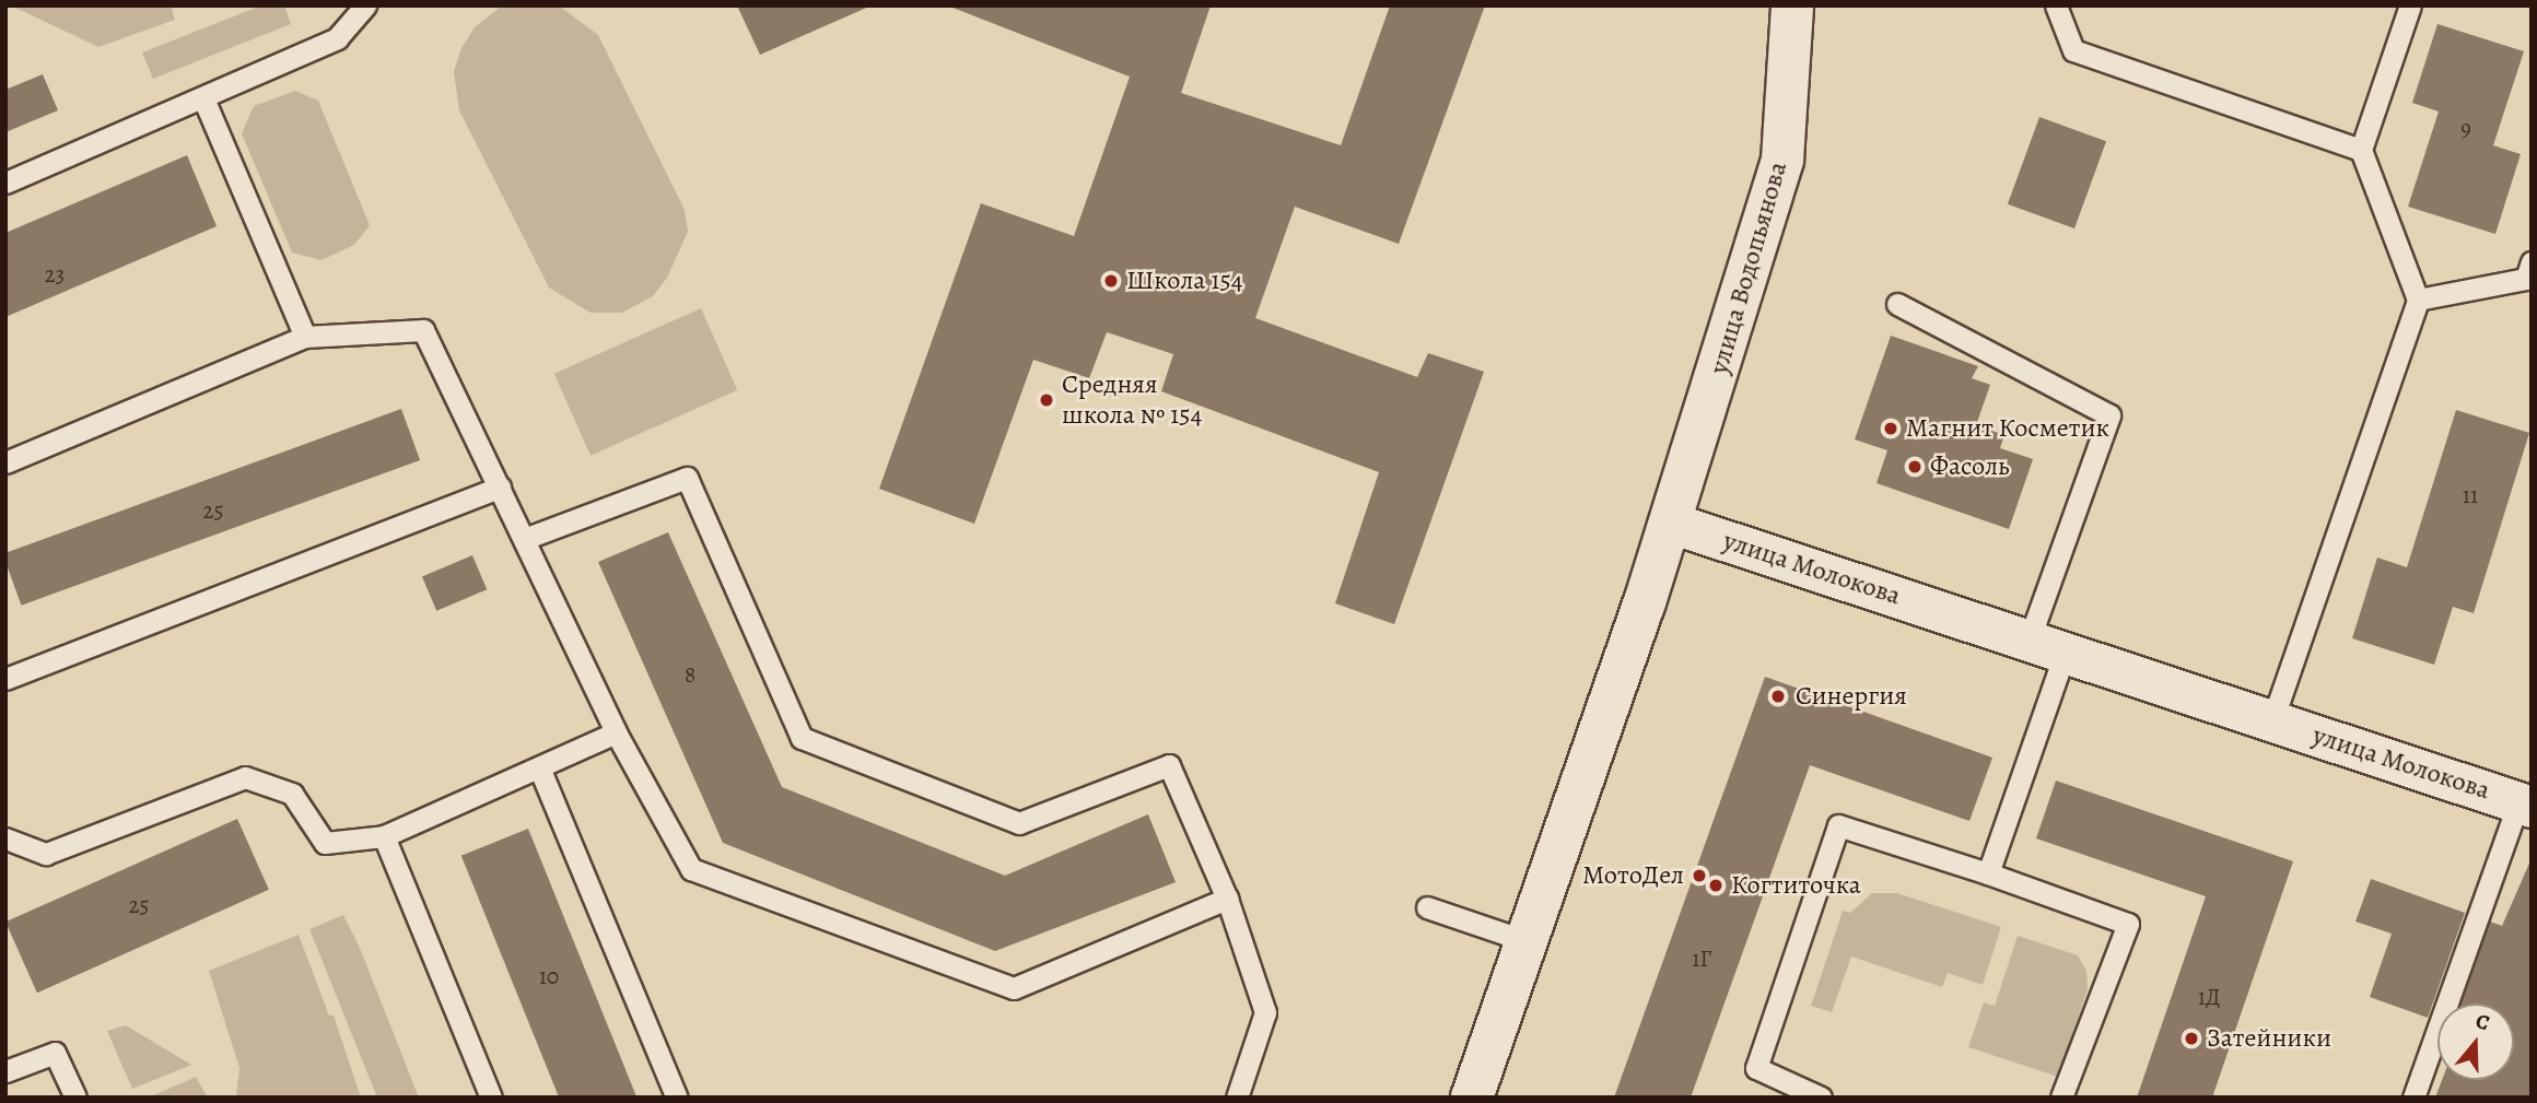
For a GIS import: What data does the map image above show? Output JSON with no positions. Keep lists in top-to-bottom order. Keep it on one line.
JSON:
{"streets":{"street":["улица Водопьянова","улица Молокова"]},"crossings":[["улица Водопьянова","улица Молокова"]],"places":["Школа 154","Средняя школа № 154","Магнит Косметик","Фасоль","Синергия","МотоДел","Когтиточка","Затейники"],"house_numbers":["9","23","11","25","8","25","1Г","10","1Д"],"north":"top"}
